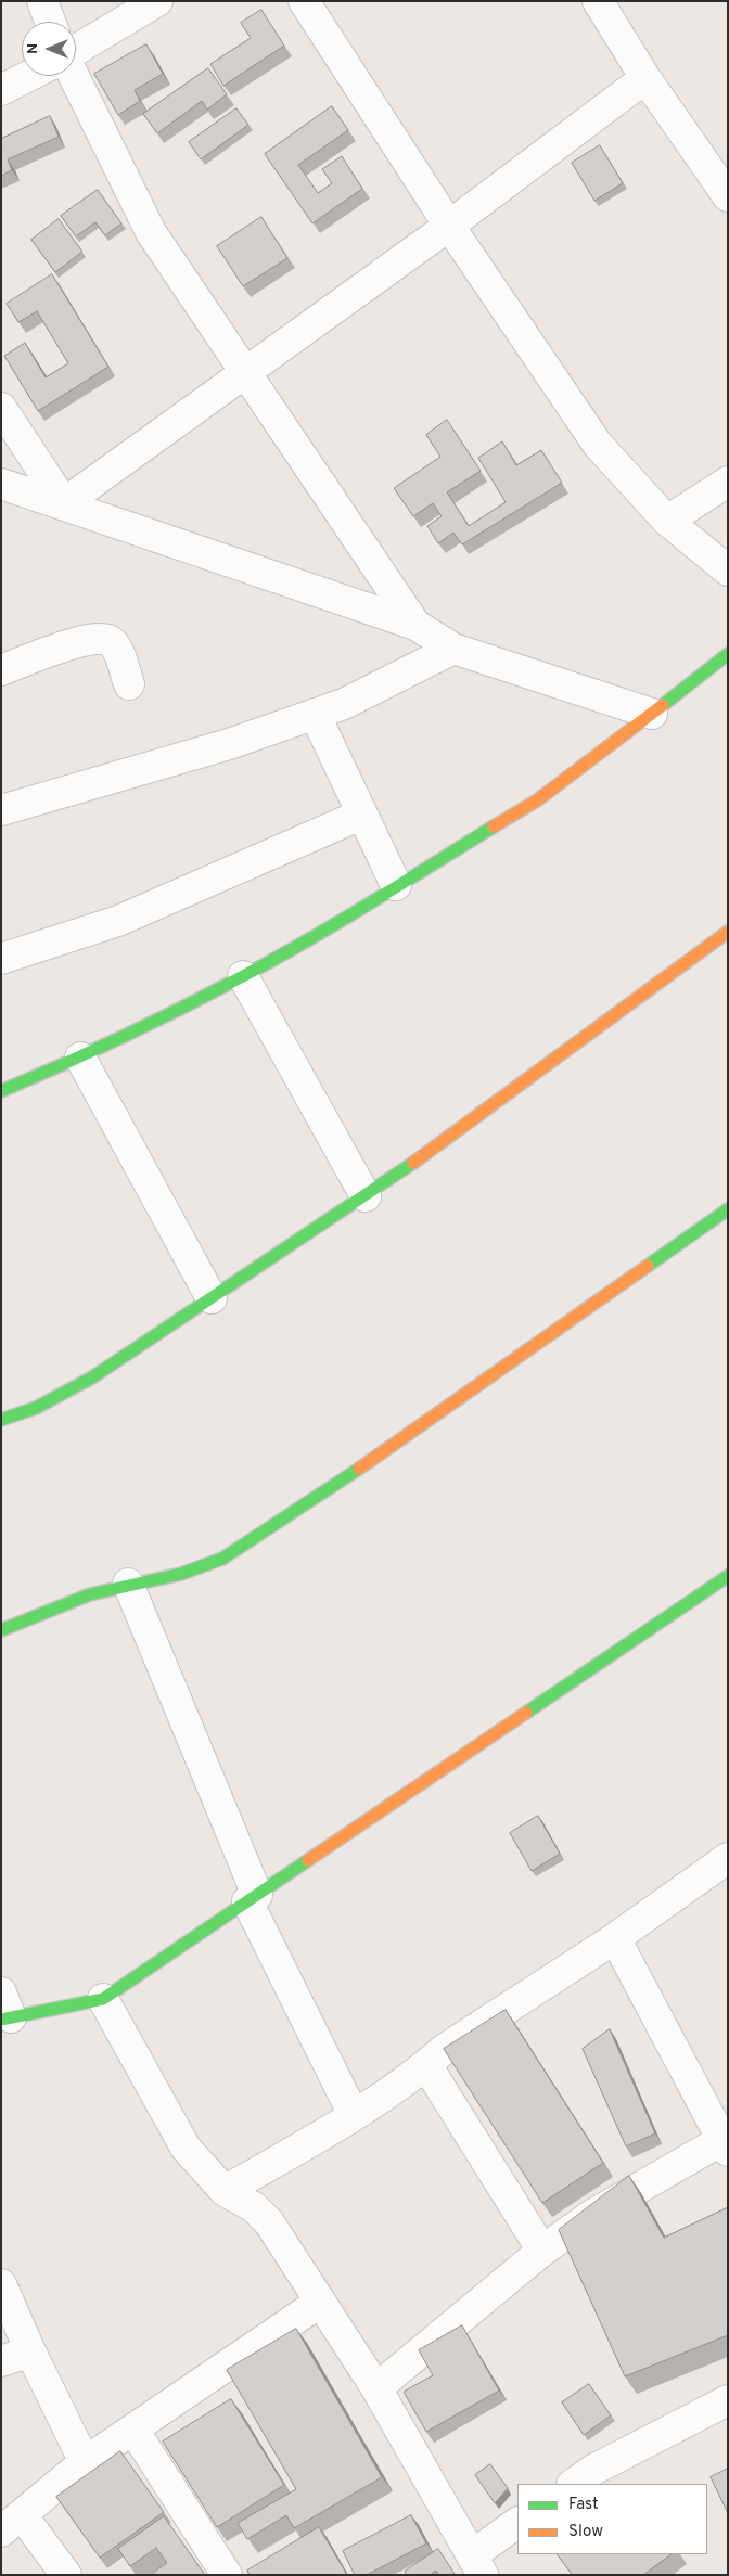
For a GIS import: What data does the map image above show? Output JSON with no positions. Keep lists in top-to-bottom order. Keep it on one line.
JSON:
{"legend":["Fast","Slow"],"north":"left"}
